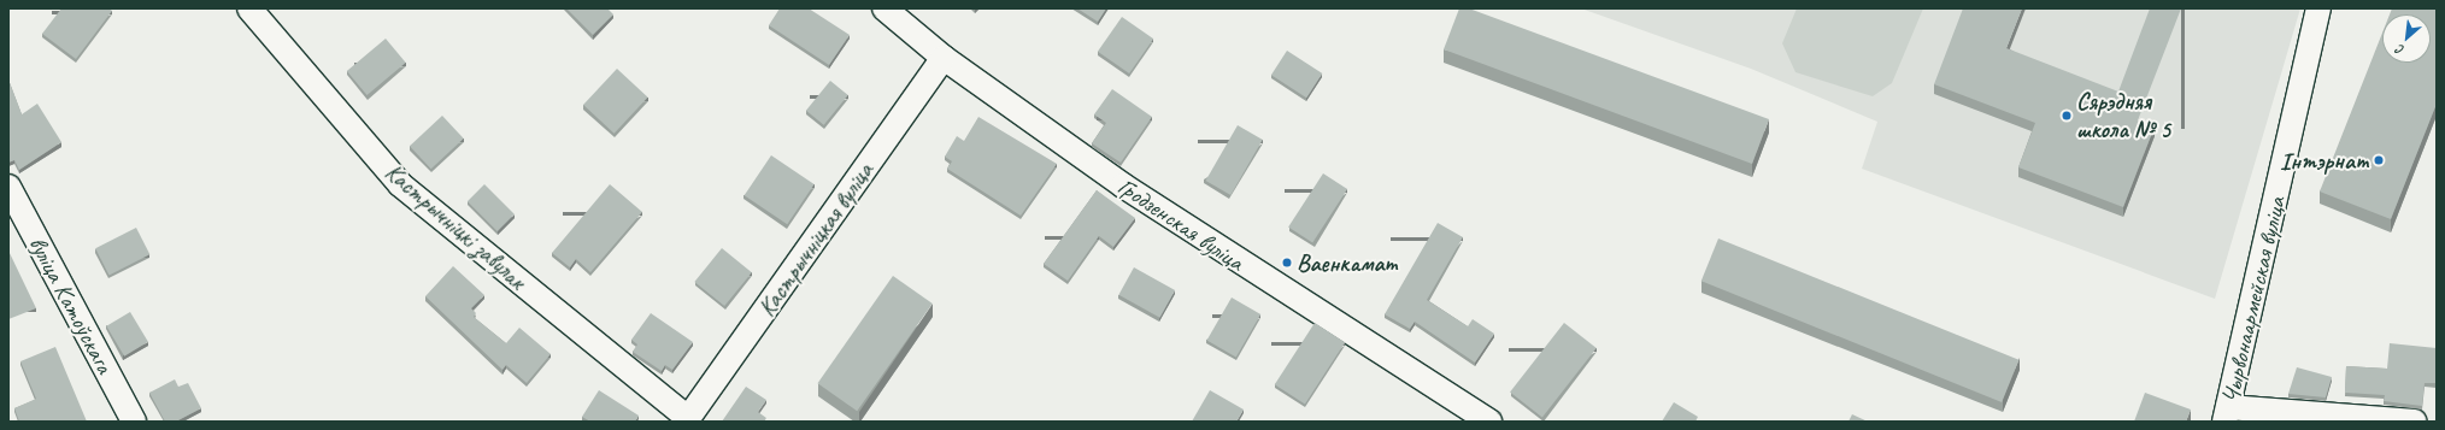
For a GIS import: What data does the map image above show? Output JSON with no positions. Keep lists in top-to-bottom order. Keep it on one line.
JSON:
{"streets":{"street":["Гродзенская вуліца","Кастрычніцкі завулак","Кастрычніцкая вуліца","Чырвонаармейская вуліца","вуліца Катоўскага"]},"crossings":[["Гродзенская вуліца","Кастрычніцкая вуліца"],["Кастрычніцкі завулак","Кастрычніцкая вуліца"]],"places":["Сярэдняя школа № 5","Інтэрнат","Ваенкамат"],"north":"bottom left"}
